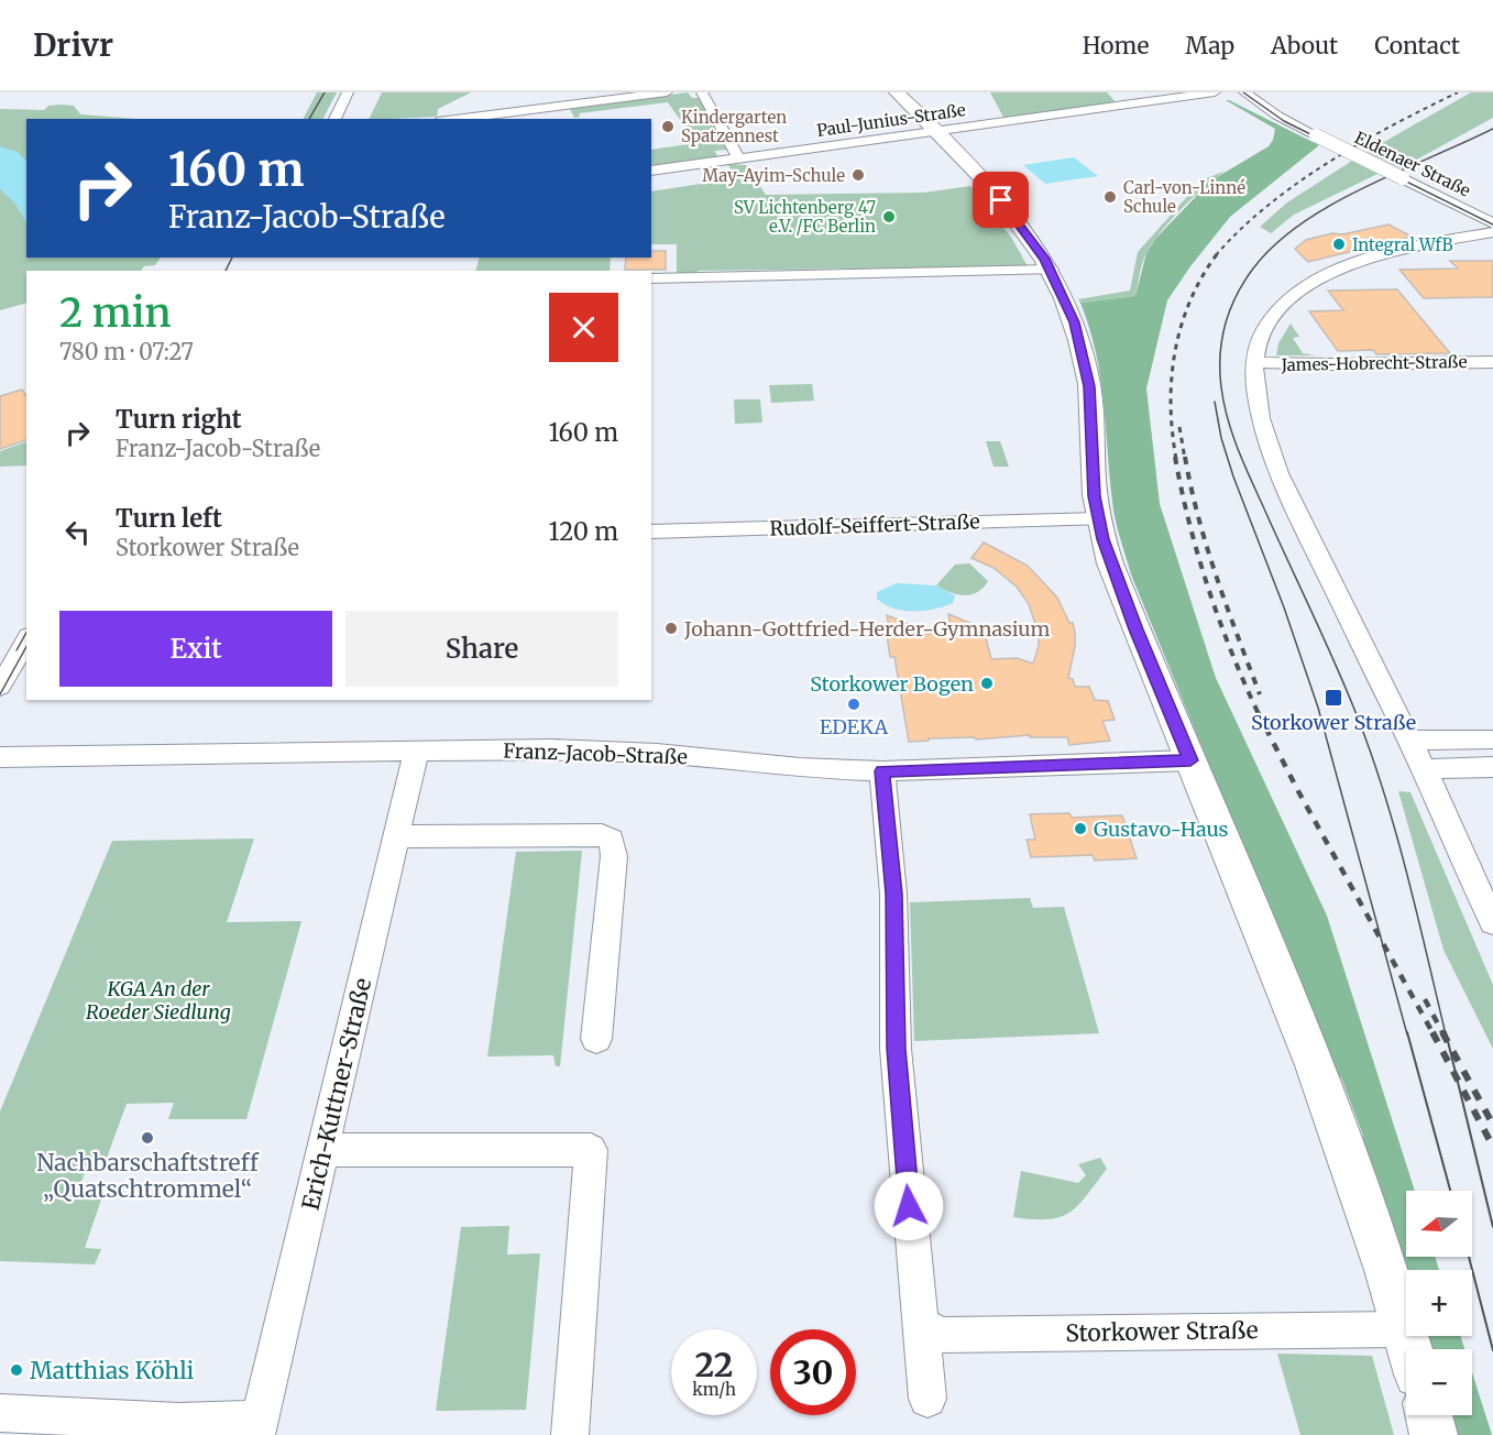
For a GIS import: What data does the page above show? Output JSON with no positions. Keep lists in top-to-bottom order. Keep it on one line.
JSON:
{"streets":{"street":["Paul-Junius-Straße","Eldenaer Straße","James-Hobrecht-Straße","Rudolf-Seiffert-Straße","Franz-Jacob-Straße","Erich-Kuttner-Straße","Storkower Straße"]},"crossings":[["Franz-Jacob-Straße","Erich-Kuttner-Straße"]],"parks":["KGA An der Roeder Siedlung"],"places":{"other":["Kindergarten Spatzennest","May-Ayim-Schule","Carl-von-Linné Schule","SV Lichtenberg 47 e.V. /FC Berlin","Integral WfB","Johann-Gottfried-Herder-Gymnasium","Storkower Bogen","EDEKA","Gustavo-Haus","Nachbarschaftstreff „Quatschtrommel“","Matthias Köhli"],"transit":["Storkower Straße"]},"north":"left","page":{"header":"Drivr","nav":["Home","Map","About","Contact"],"turn":["160 m","Franz-Jacob-Straße"],"heading":["2 min","780 m · 07:27"],"list":[{"name":"Turn right","note":"Franz-Jacob-Straße","value":"160 m"},{"name":"Turn left","note":"Storkower Straße","value":"120 m"}],"buttons":["Exit","Share"],"map_buttons":["+","−"],"speed":"22 km/h","limit":"30"}}
